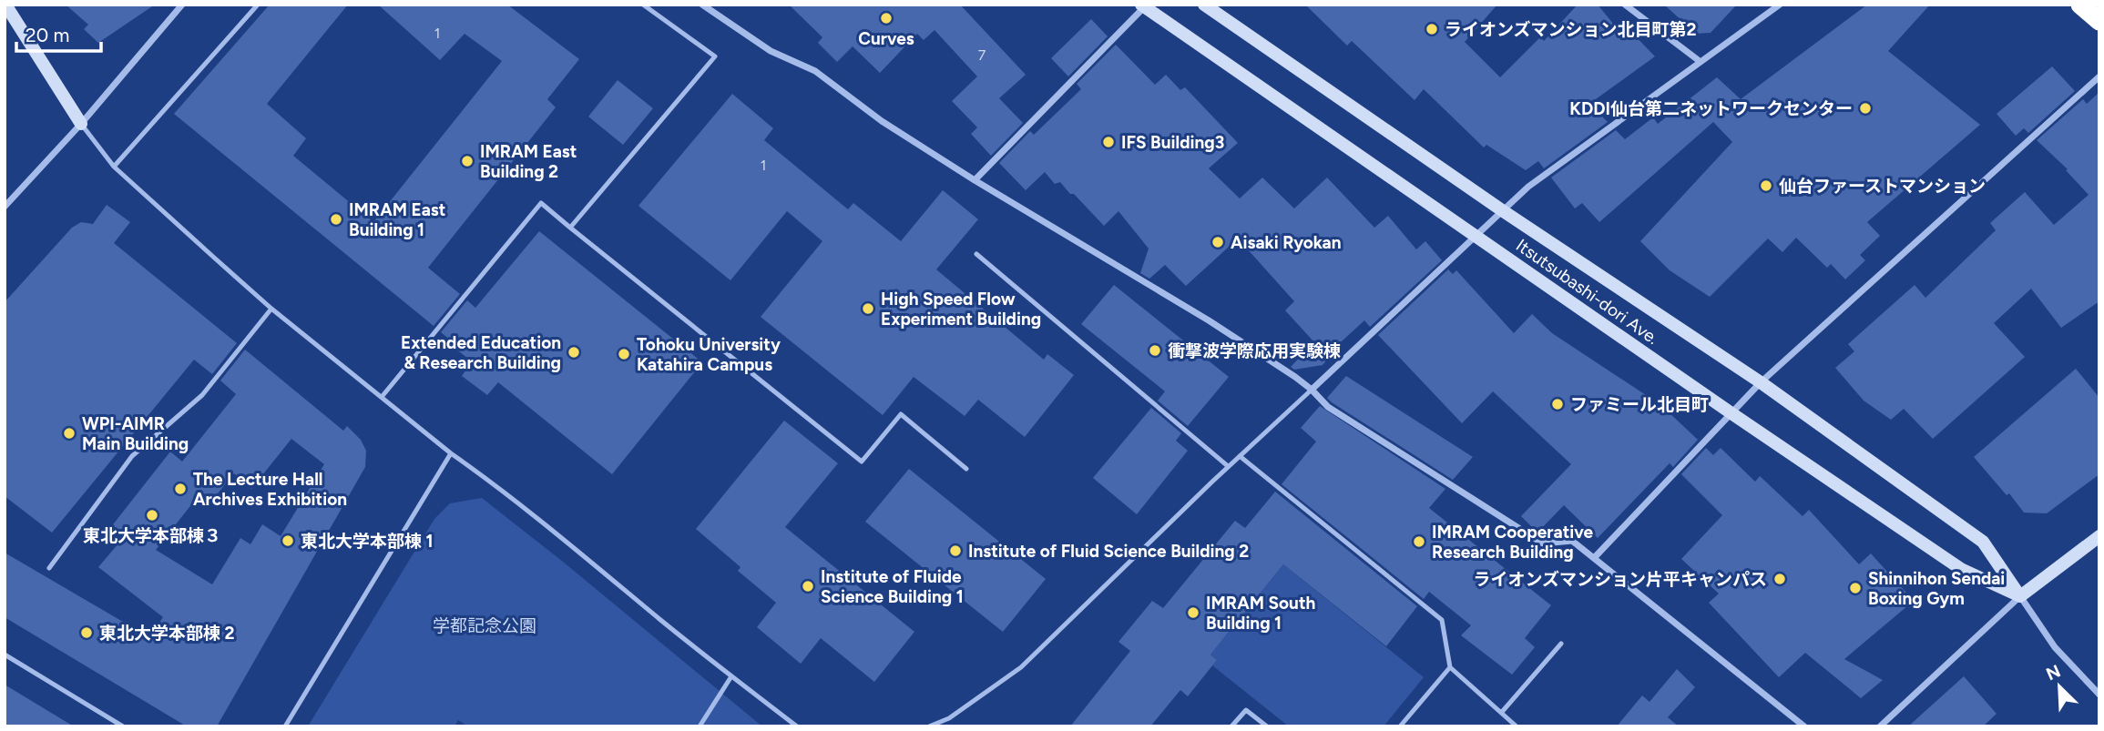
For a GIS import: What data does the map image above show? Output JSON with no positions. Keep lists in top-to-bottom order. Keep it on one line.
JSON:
{"streets":{"street":["Itsutsubashi-dori Ave."]},"parks":["学都記念公園"],"places":["Curves","ライオンズマンション北目町第2","KDDI仙台第二ネットワークセンター","IFS Building3","IMRAM East Building 2","仙台ファーストマンション","IMRAM East Building 1","Aisaki Ryokan","High Speed Flow Experiment Building","衝撃波学際応用実験棟","Extended Education & Research Building","Tohoku University Katahira Campus","ファミール北目町","WPI-AIMR Main Building","The Lecture Hall Archives Exhibition","東北大学本部棟３","東北大学本部棟 1","IMRAM Cooperative Research Building","Institute of Fluid Science Building 2","ライオンズマンション片平キャンパス","Institute of Fluide Science Building 1","Shinnihon Sendai Boxing Gym","IMRAM South Building 1","東北大学本部棟 2"],"house_numbers":["1","7","1"],"scale_bar":"20 m","north":"top left"}
